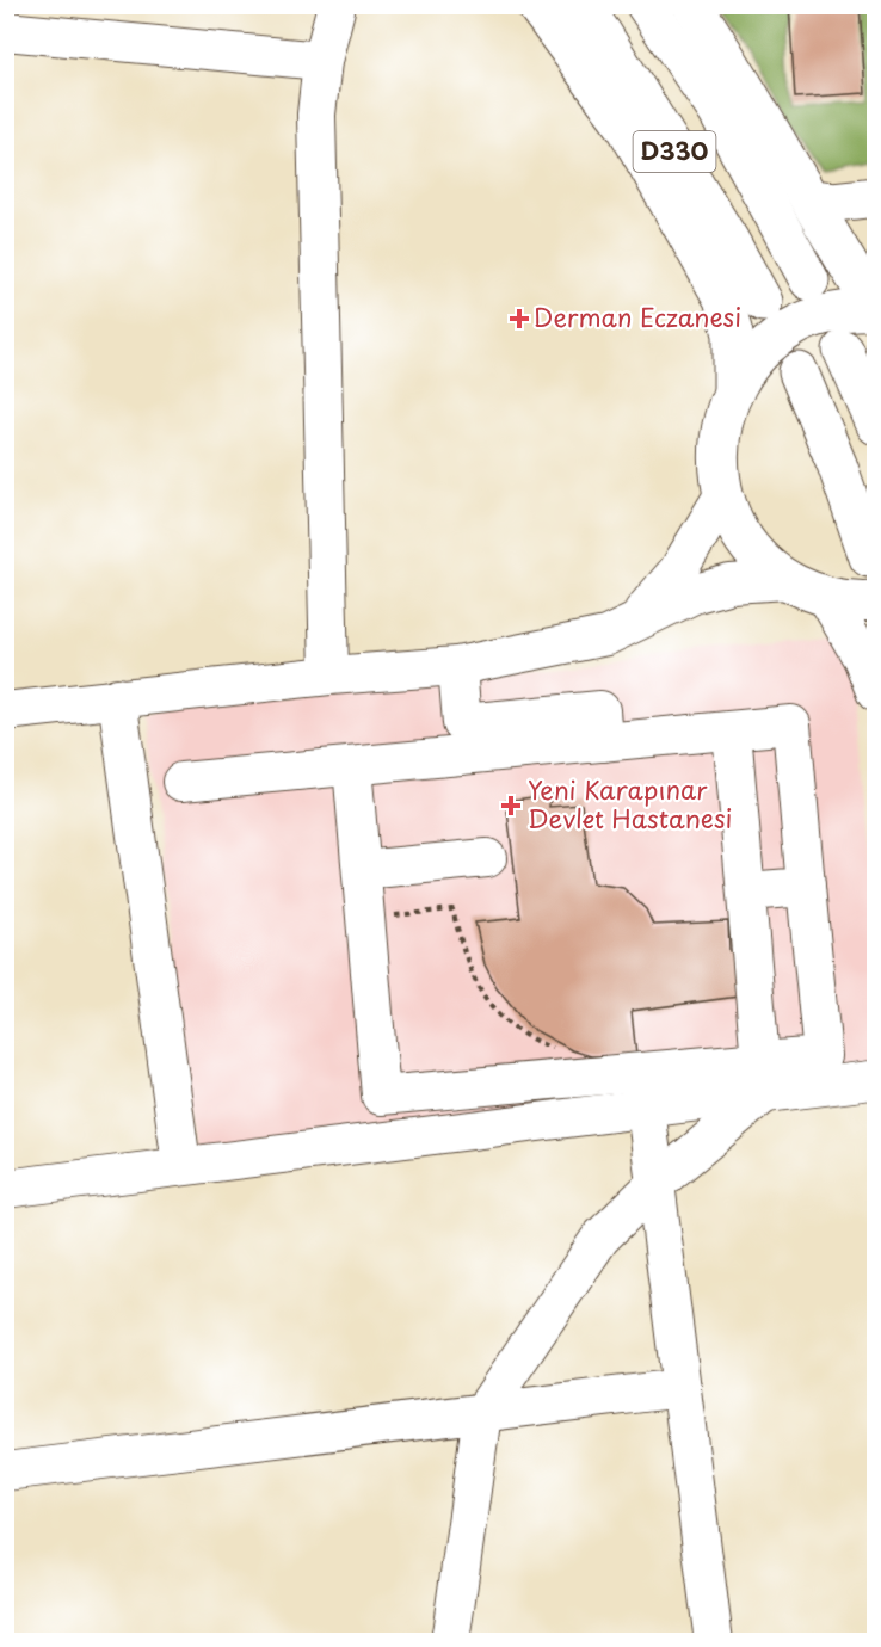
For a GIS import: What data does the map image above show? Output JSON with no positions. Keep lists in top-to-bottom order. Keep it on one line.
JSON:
{"streets":{"main road":["D330"]},"places":{"health":["Derman Eczanesi","Yeni Karapınar Devlet Hastanesi"]}}
